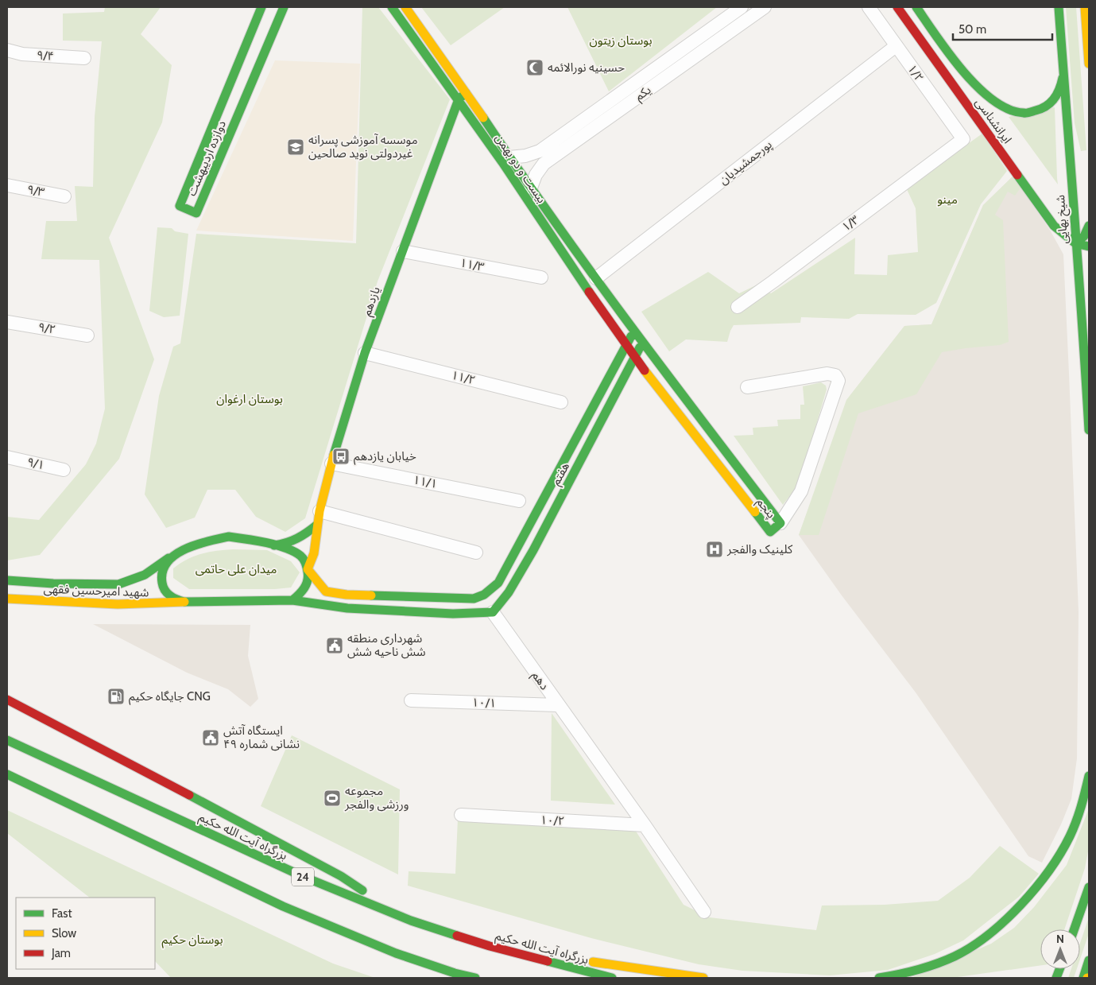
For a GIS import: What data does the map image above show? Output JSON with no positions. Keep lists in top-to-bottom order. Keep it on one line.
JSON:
{"streets":{"main road":["ایرانشناسی","دوازده اردیبهشت","بیست و دو بهمن","شیخ بهایی","یازدهم","هفتم","پنجم","شهید امیرحسین فقهی","بزرگراه آیت الله حکیم","24"],"street":["۹/۴","۱/۲","یکم","پورجمشیدیان","۹/۳","۱/۳","۱۱/۳","۹/۲","۱۱/۲","۹/۱","۱۱/۱","دهم","۱۰/۱","۱۰/۲"]},"crossings":[["۱/۲","پورجمشیدیان"],["۱/۲","۱/۳"],["یکم","بیست و دو بهمن"],["ایرانشناسی","شیخ بهایی"],["پورجمشیدیان","بیست و دو بهمن"],["بیست و دو بهمن","یازدهم"],["بیست و دو بهمن","هفتم"],["بیست و دو بهمن","پنجم"],["۱۱/۳","یازدهم"],["یازدهم","۱۱/۲"],["یازدهم","۱۱/۱"],["هفتم","پنجم"],["هفتم","دهم"],["دهم","۱۰/۱"],["دهم","۱۰/۲"]],"parks":["بوستان زیتون","مینو","بوستان ارغوان","میدان علی حاتمی","بوستان حکیم"],"places":{"mosque":["حسینیه نورالائمه"],"school or university":["موسسه آموزشی پسرانه غیردولتی نوید صالحین"],"bus stop":["خیابان یازدهم"],"hospital":["کلینیک والفجر"],"public building":["شهرداری منطقه شش ناحیه شش","ایستگاه آتش نشانی شماره ۴۹"],"fuel station":["جایگاه حکیم CNG"],"sports":["مجموعه ورزشی والفجر"]},"legend":["Fast","Slow","Jam"],"scale_bar":"50 m","north":"top"}
